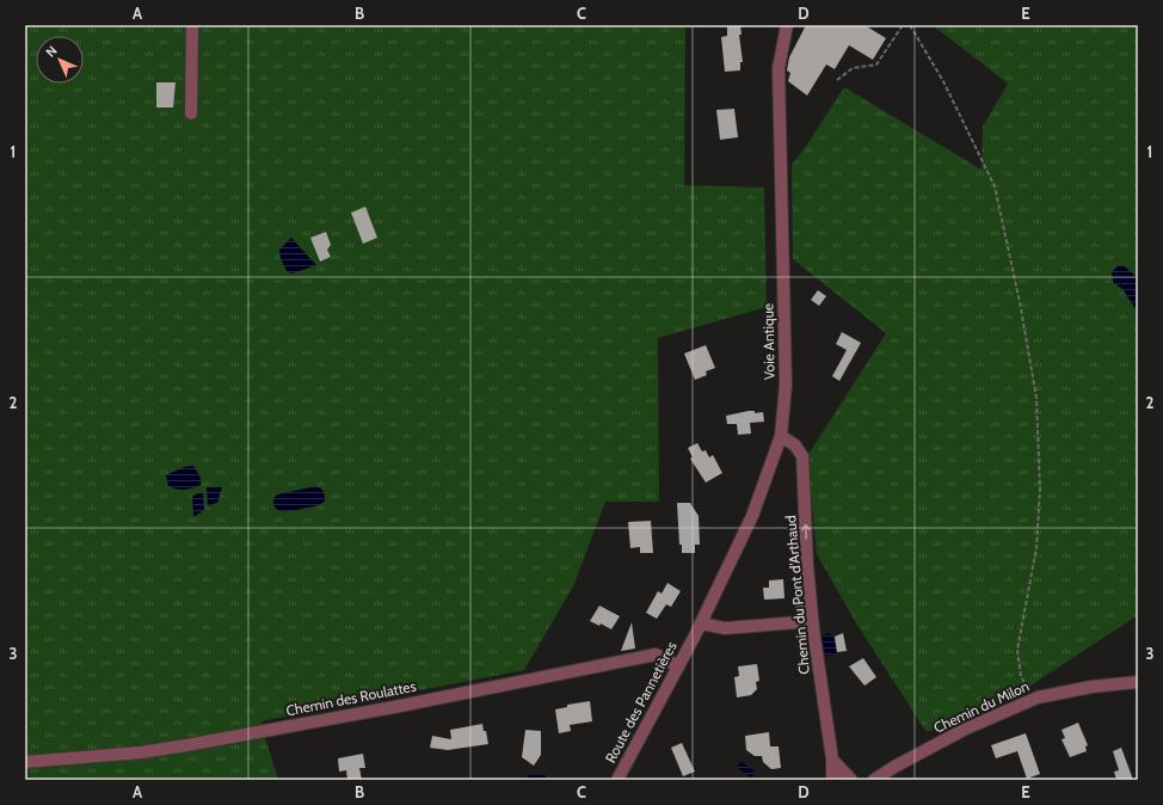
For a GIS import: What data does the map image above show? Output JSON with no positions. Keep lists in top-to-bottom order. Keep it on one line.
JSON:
{"streets":{"street":["Voie Antique","Chemin du Pont d'Arthaud","Chemin des Roulattes","Route des Pannetières","Chemin du Milon"]},"crossings":[["Voie Antique","Chemin du Pont d'Arthaud"],["Voie Antique","Route des Pannetières"],["Chemin des Roulattes","Route des Pannetières"]],"one_way":["Chemin du Pont d'Arthaud"],"north":"top left","grid":{"columns":["A","B","C","D","E"],"rows":["1","2","3"]}}
